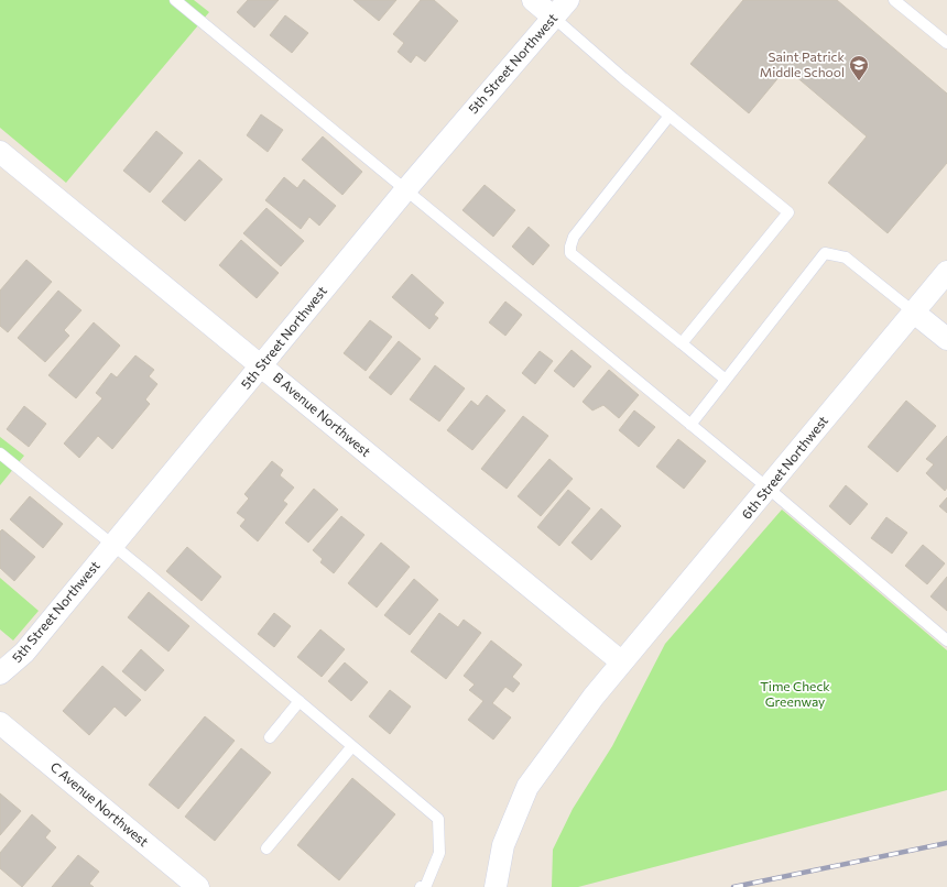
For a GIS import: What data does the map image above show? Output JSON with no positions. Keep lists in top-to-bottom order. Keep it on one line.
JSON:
{"streets":{"street":["5th Street Northwest","B Avenue Northwest","6th Street Northwest","C Avenue Northwest"]},"crossings":[["5th Street Northwest","B Avenue Northwest"],["B Avenue Northwest","6th Street Northwest"]],"parks":["Time Check Greenway"],"places":{"school or university":["Saint Patrick Middle School"]}}
